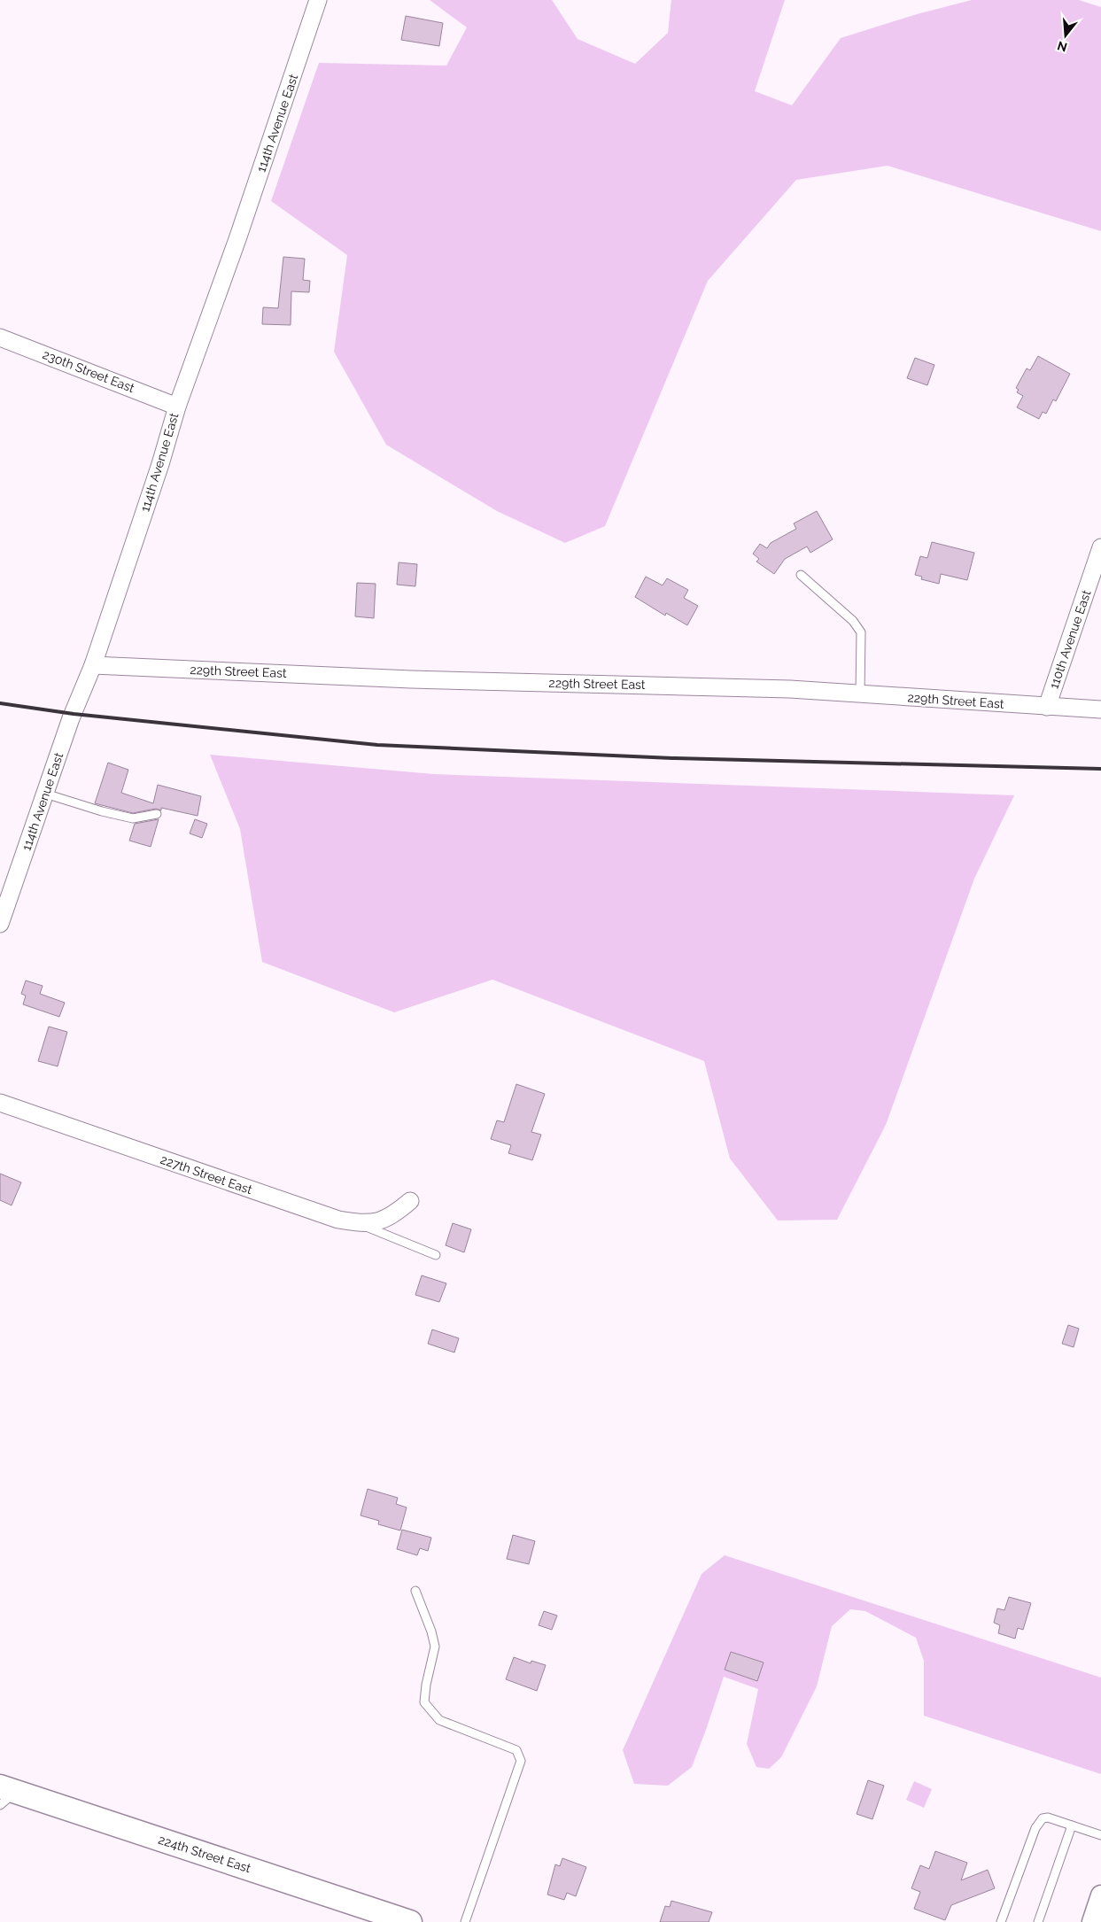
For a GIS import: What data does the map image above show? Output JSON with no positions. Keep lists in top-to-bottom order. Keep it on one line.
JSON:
{"streets":{"main road":["224th Street East"],"street":["114th Avenue East","230th Street East","110th Avenue East","229th Street East","227th Street East"]},"crossings":[["114th Avenue East","230th Street East"],["114th Avenue East","229th Street East"],["110th Avenue East","229th Street East"]],"north":"bottom"}
